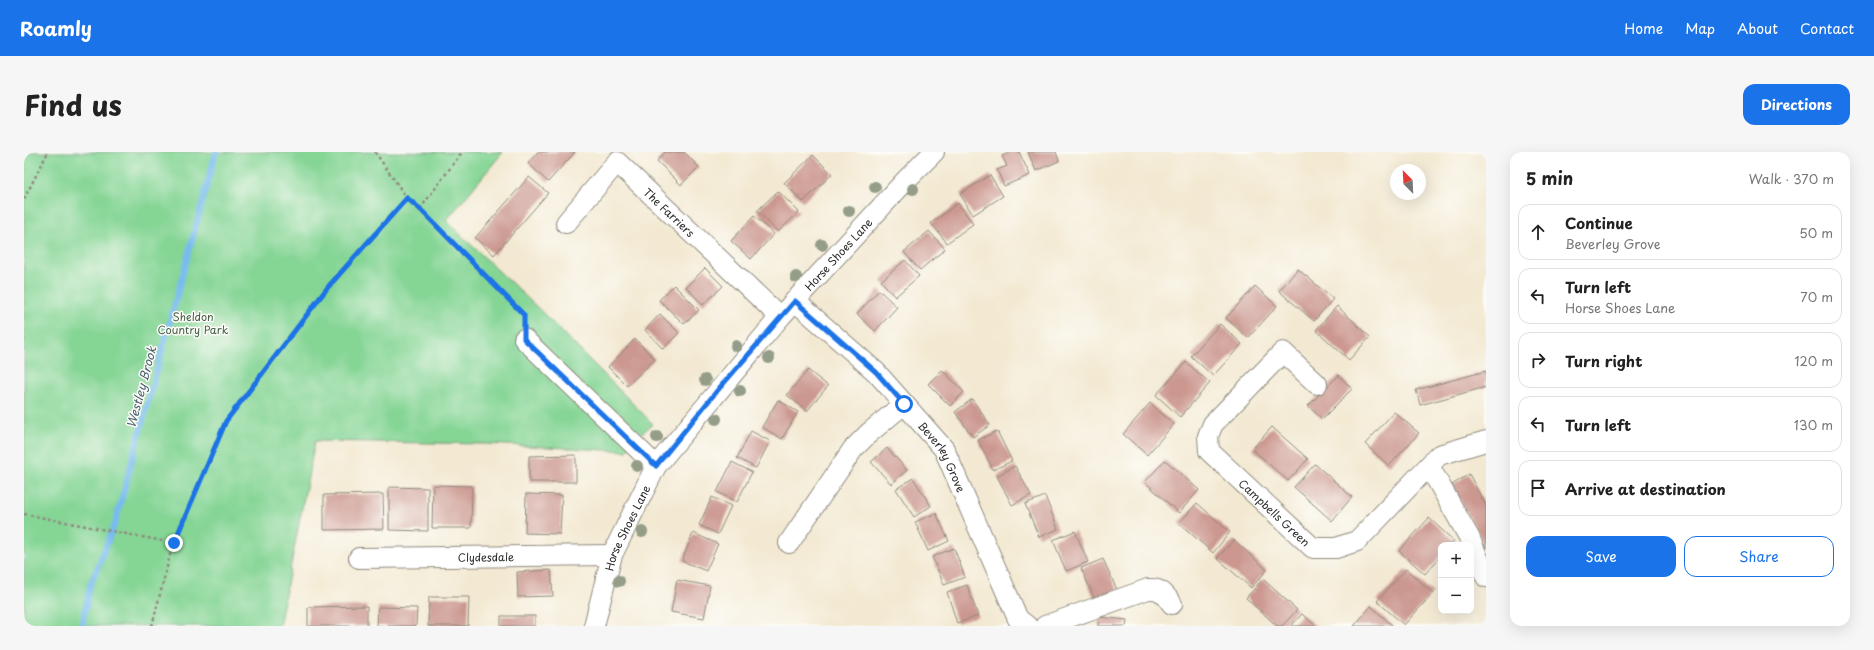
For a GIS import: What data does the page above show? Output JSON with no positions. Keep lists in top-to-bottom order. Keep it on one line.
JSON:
{"streets":{"street":["The Farriers","Horse Shoes Lane","Beverley Grove","Campbells Green","Clydesdale"]},"crossings":[["The Farriers","Horse Shoes Lane"],["Horse Shoes Lane","Beverley Grove"],["Horse Shoes Lane","Clydesdale"]],"water":["Westley Brook"],"parks":["Sheldon Country Park"],"north":"top left","page":{"header":"Roamly","nav":["Home","Map","About","Contact"],"title":"Find us","buttons":["Directions",["Save","Share"]],"heading":["5 min","Walk · 370 m"],"list":[["Continue","Beverley Grove","50 m"],["Turn left","Horse Shoes Lane","70 m"],["Turn right","120 m"],["Turn left","130 m"],"Arrive at destination"],"map_buttons":["+","−"]}}
